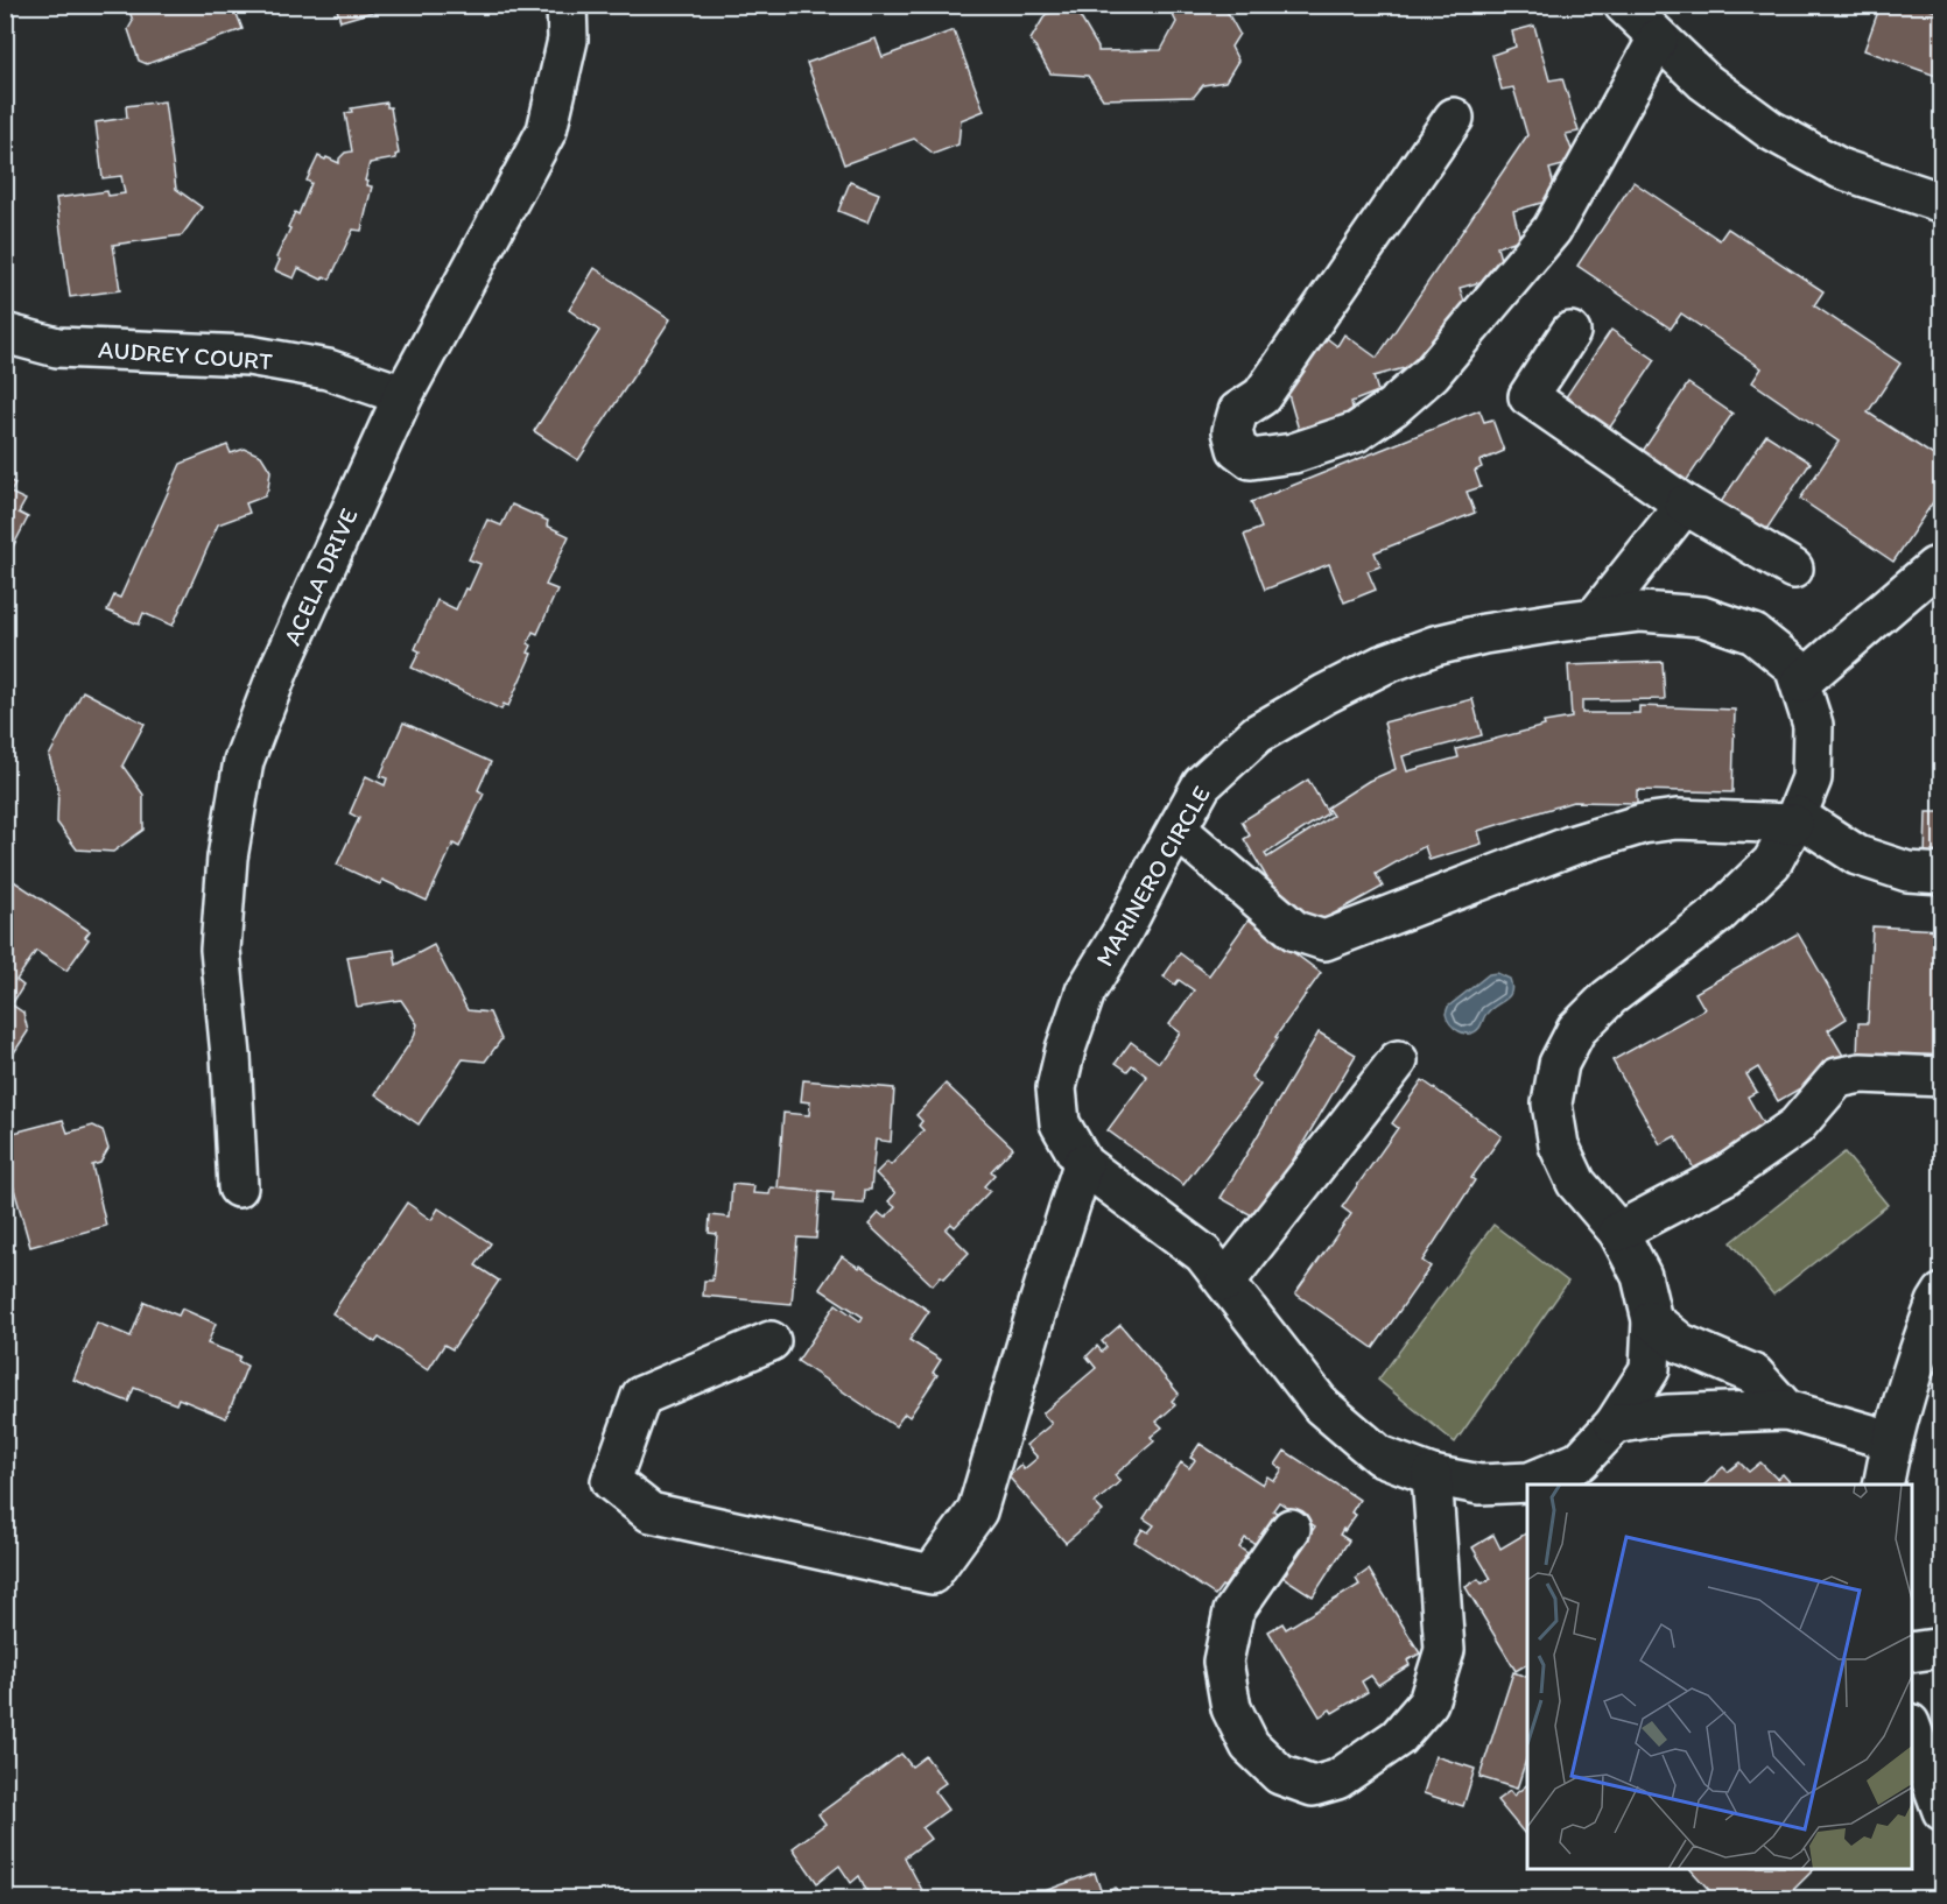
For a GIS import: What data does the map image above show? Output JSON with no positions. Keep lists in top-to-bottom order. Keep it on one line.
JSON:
{"streets":{"street":["AUDREY COURT","ACELA DRIVE","MARINERO CIRCLE"]},"crossings":[["AUDREY COURT","ACELA DRIVE"]]}
